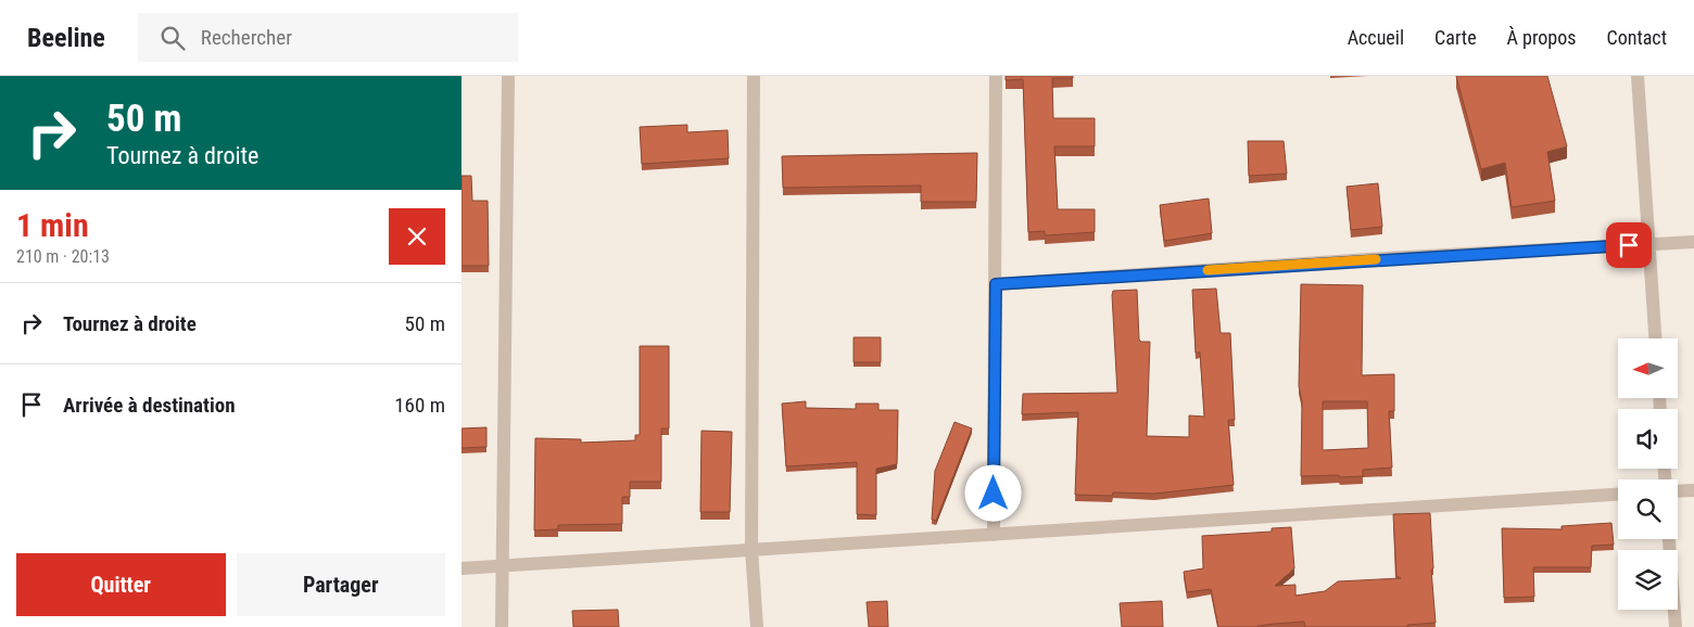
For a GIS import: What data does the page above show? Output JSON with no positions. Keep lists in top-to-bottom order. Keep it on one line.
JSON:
{"north":"left","page":{"header":"Beeline","search":"Rechercher","nav":["Accueil","Carte","À propos","Contact"],"turn":["50 m","Tournez à droite"],"heading":["1 min","210 m · 20:13"],"list":[{"name":"Tournez à droite","value":"50 m"},{"name":"Arrivée à destination","value":"160 m"}],"buttons":["Quitter","Partager"]}}
